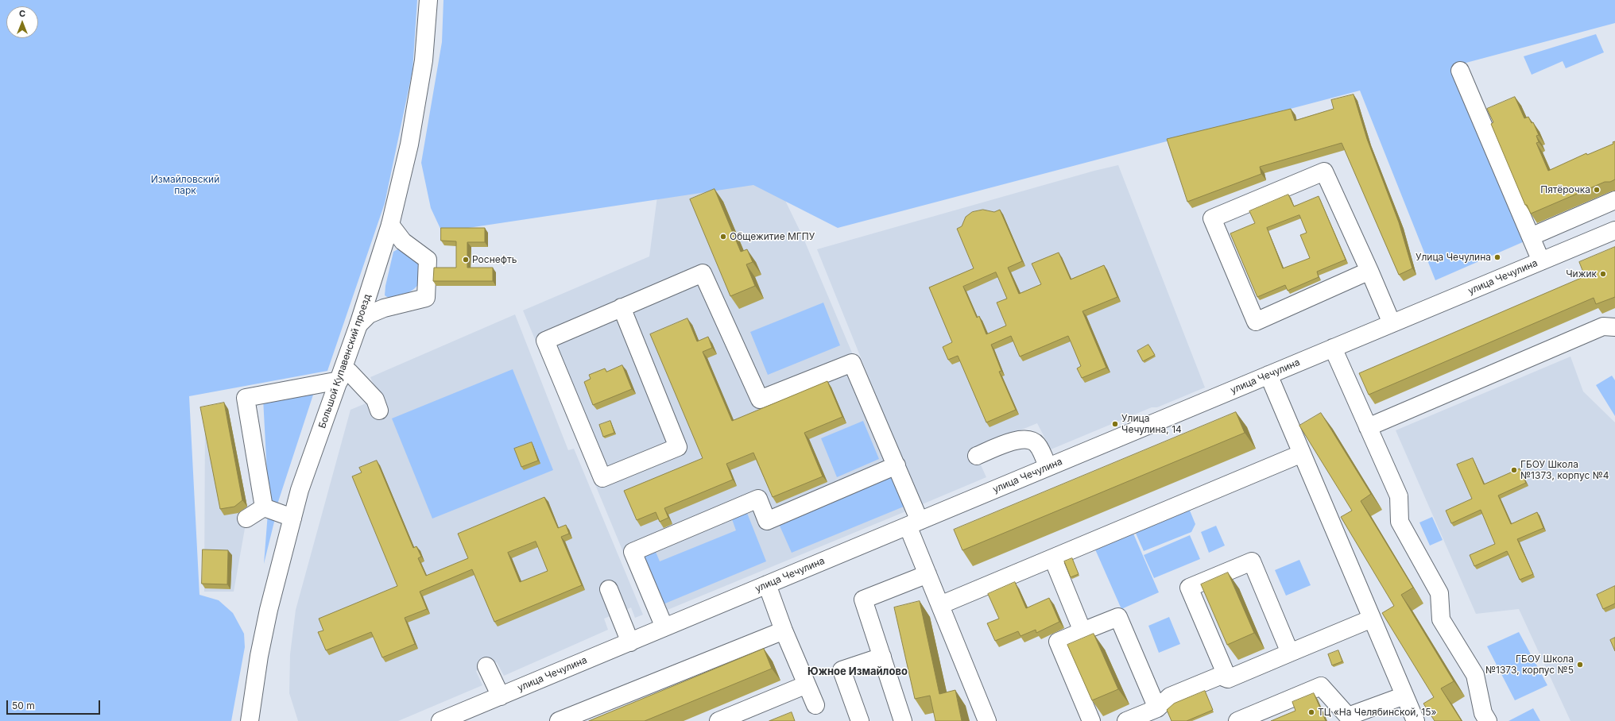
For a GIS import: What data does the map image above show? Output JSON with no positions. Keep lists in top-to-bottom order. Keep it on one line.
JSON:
{"streets":{"street":["улица Чечулина","Большой Купавенский проезд"]},"districts":["Южное Измайлово"],"parks":["Измайловский парк"],"places":["Пятёрочка","Общежитие МГПУ","Улица Чечулина","Роснефть","Чижик","Улица Чечулина, 14","ГБОУ Школа №1373, корпус №4","ГБОУ Школа №1373, корпус №5","ТЦ «На Челябинской, 15»"],"scale_bar":"50 m","north":"top"}
